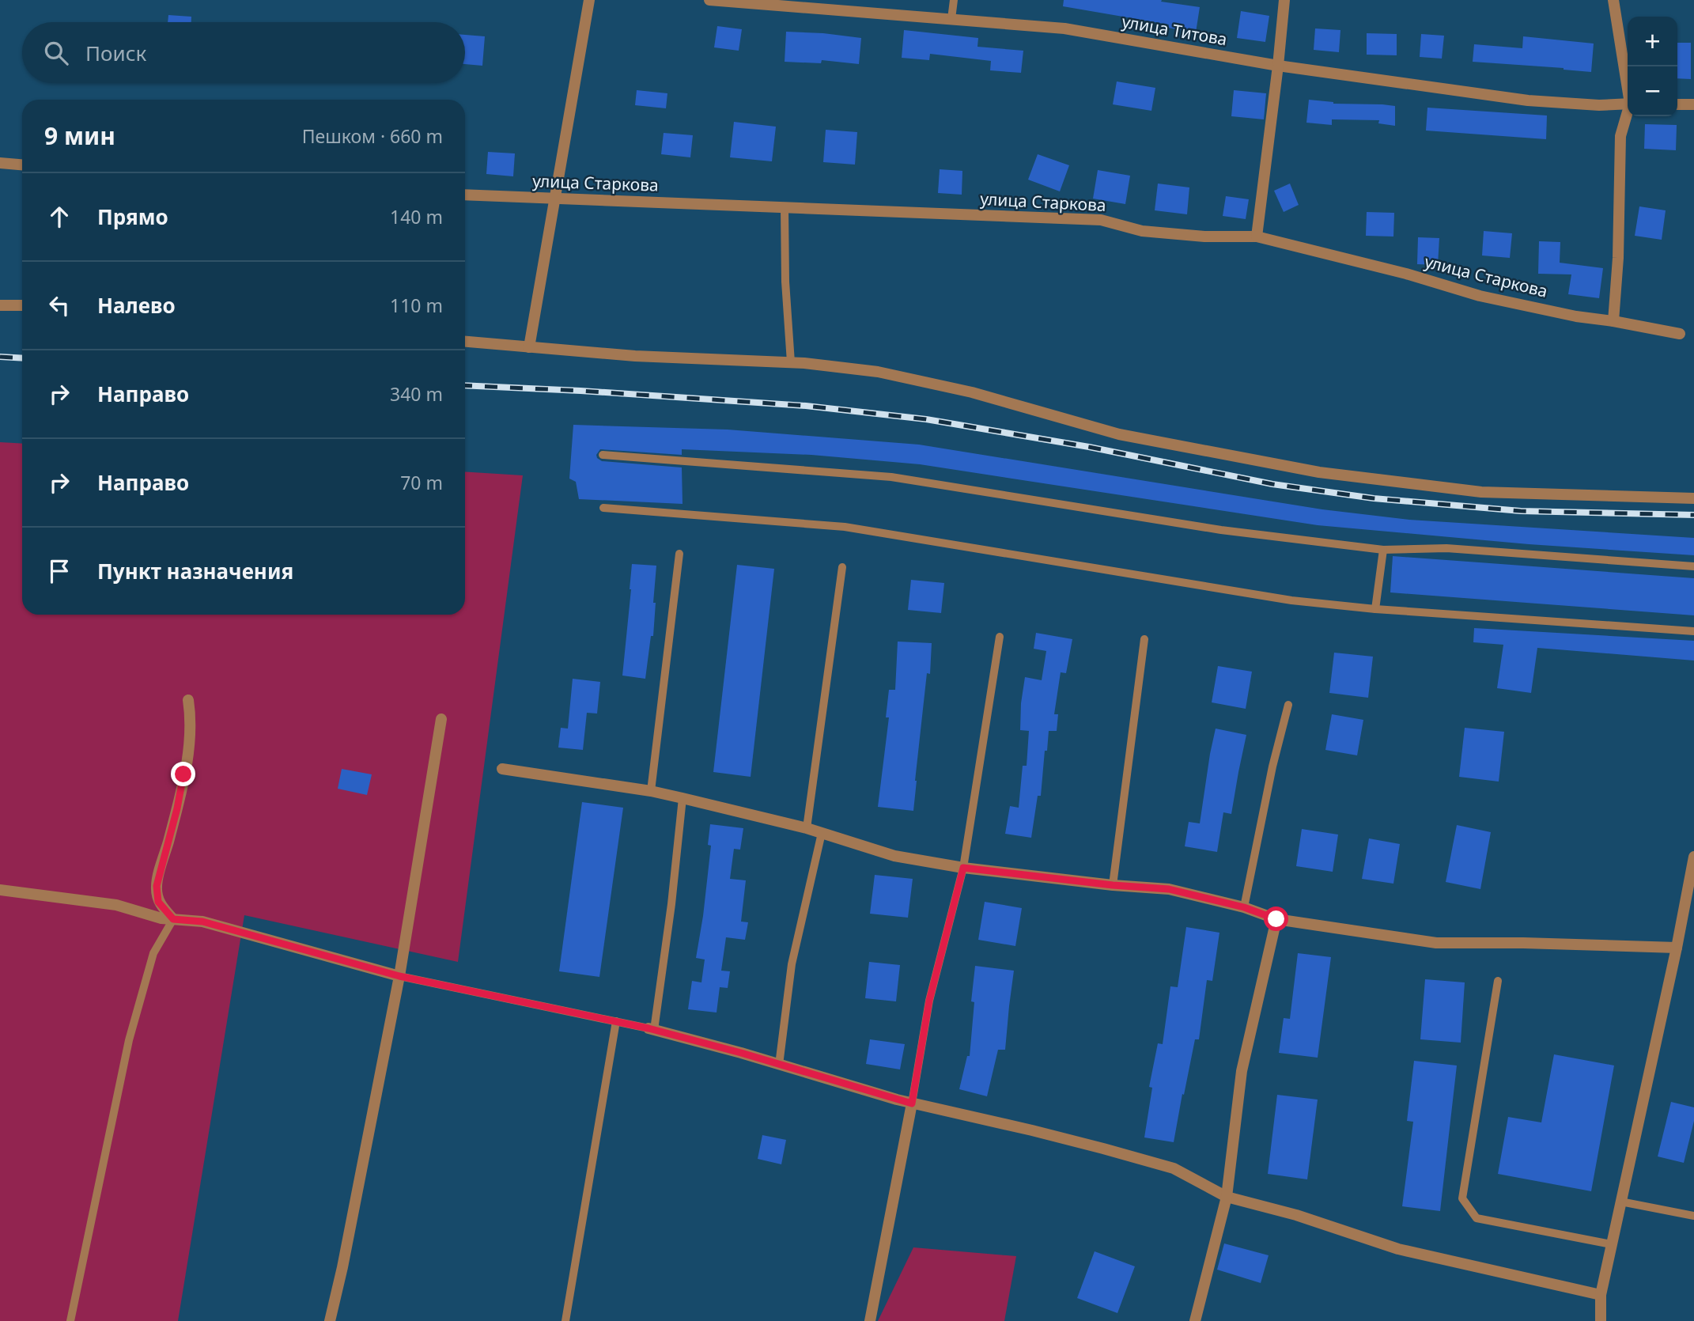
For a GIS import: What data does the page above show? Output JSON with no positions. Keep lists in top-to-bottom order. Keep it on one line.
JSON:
{"streets":{"street":["улица Титова","улица Старкова"]},"page":{"map_buttons":["+","−"],"search":"Поиск","heading":["9 мин","Пешком · 660 m"],"list":[["Прямо","140 m"],["Налево","110 m"],["Направо","340 m"],["Направо","70 m"],"Пункт назначения"]}}
